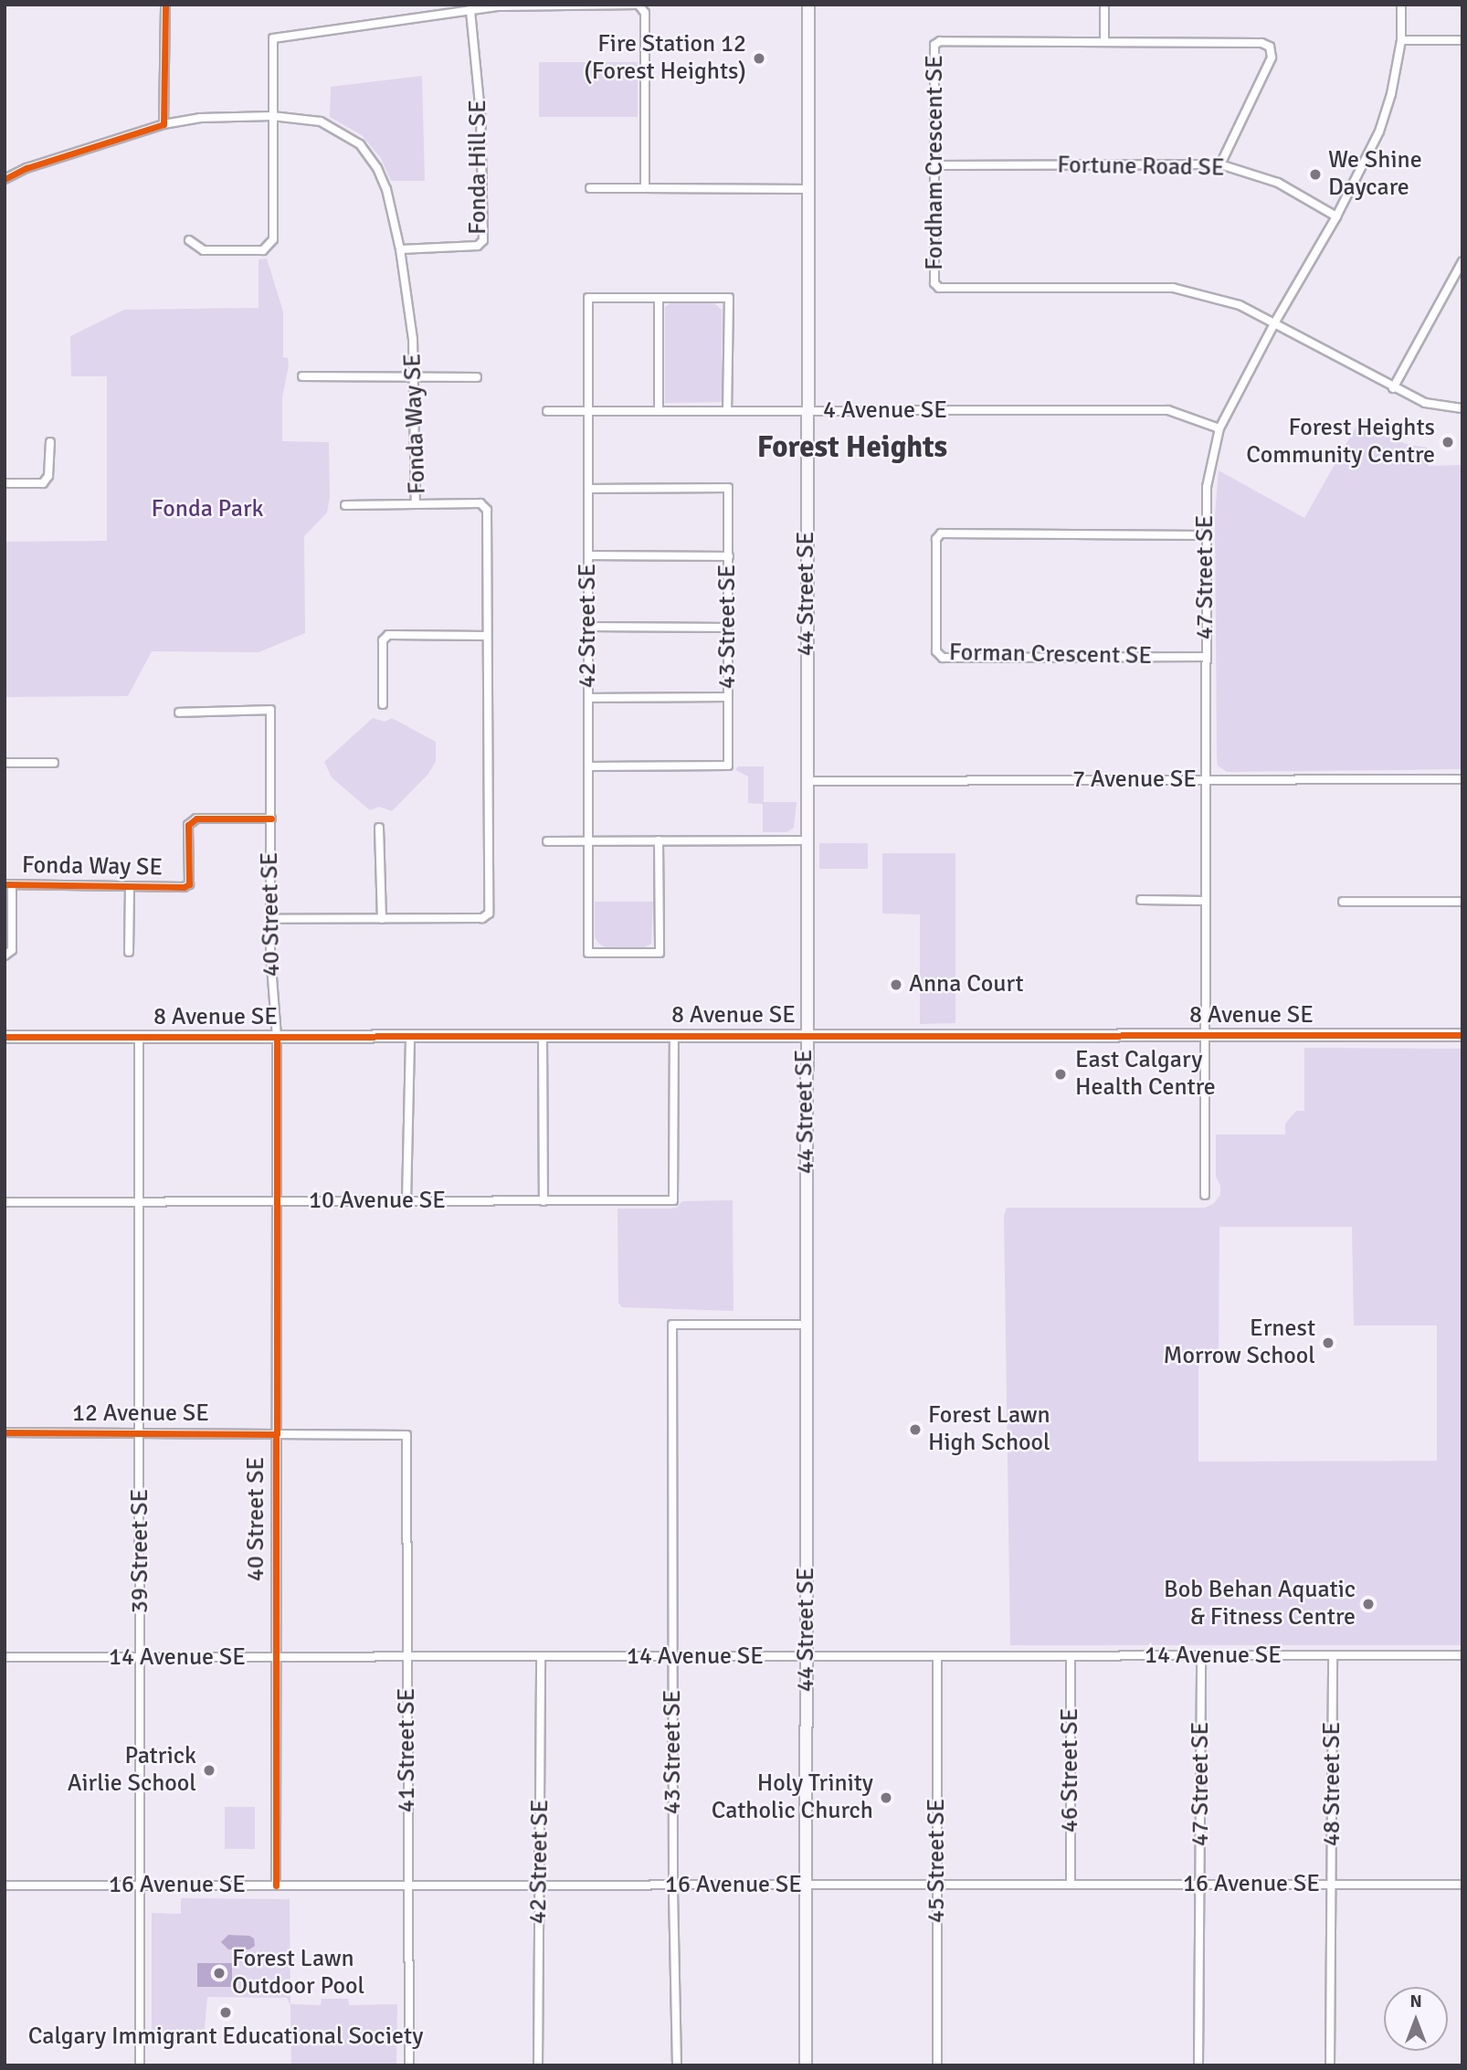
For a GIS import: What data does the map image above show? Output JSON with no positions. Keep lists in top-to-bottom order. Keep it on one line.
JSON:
{"streets":{"street":["Fordham Crescent SE","Fonda Hill SE","Fortune Road SE","4 Avenue SE","Fonda Way SE","47 Street SE","44 Street SE","42 Street SE","43 Street SE","Forman Crescent SE","7 Avenue SE","40 Street SE","8 Avenue SE","10 Avenue SE","12 Avenue SE","39 Street SE","14 Avenue SE","41 Street SE","46 Street SE","48 Street SE","45 Street SE","16 Avenue SE"]},"crossings":[["Fordham Crescent SE","Fortune Road SE"],["Fordham Crescent SE","47 Street SE"],["Fonda Hill SE","Fonda Way SE"],["Fortune Road SE","47 Street SE"],["4 Avenue SE","47 Street SE"],["4 Avenue SE","44 Street SE"],["4 Avenue SE","42 Street SE"],["Fonda Way SE","40 Street SE"],["47 Street SE","Forman Crescent SE"],["47 Street SE","7 Avenue SE"],["47 Street SE","8 Avenue SE"],["47 Street SE","14 Avenue SE"],["47 Street SE","16 Avenue SE"],["44 Street SE","43 Street SE"],["44 Street SE","7 Avenue SE"],["44 Street SE","8 Avenue SE"],["44 Street SE","14 Avenue SE"],["44 Street SE","16 Avenue SE"],["42 Street SE","43 Street SE"],["42 Street SE","14 Avenue SE"],["42 Street SE","16 Avenue SE"],["43 Street SE","14 Avenue SE"],["43 Street SE","16 Avenue SE"],["40 Street SE","8 Avenue SE"],["40 Street SE","10 Avenue SE"],["40 Street SE","12 Avenue SE"],["40 Street SE","14 Avenue SE"],["40 Street SE","16 Avenue SE"],["8 Avenue SE","10 Avenue SE"],["8 Avenue SE","39 Street SE"],["10 Avenue SE","39 Street SE"],["12 Avenue SE","39 Street SE"],["12 Avenue SE","41 Street SE"],["39 Street SE","14 Avenue SE"],["39 Street SE","16 Avenue SE"],["14 Avenue SE","41 Street SE"],["14 Avenue SE","46 Street SE"],["14 Avenue SE","48 Street SE"],["14 Avenue SE","45 Street SE"],["41 Street SE","16 Avenue SE"],["46 Street SE","16 Avenue SE"],["48 Street SE","16 Avenue SE"],["45 Street SE","16 Avenue SE"]],"districts":["Forest Heights"],"parks":["Fonda Park"],"places":["Fire Station 12 (Forest Heights)","We Shine Daycare","Forest Heights Community Centre","Anna Court","East Calgary Health Centre","Ernest Morrow School","Forest Lawn High School","Bob Behan Aquatic & Fitness Centre","Patrick Airlie School","Holy Trinity Catholic Church","Forest Lawn Outdoor Pool","Calgary Immigrant Educational Society"],"north":"top"}
